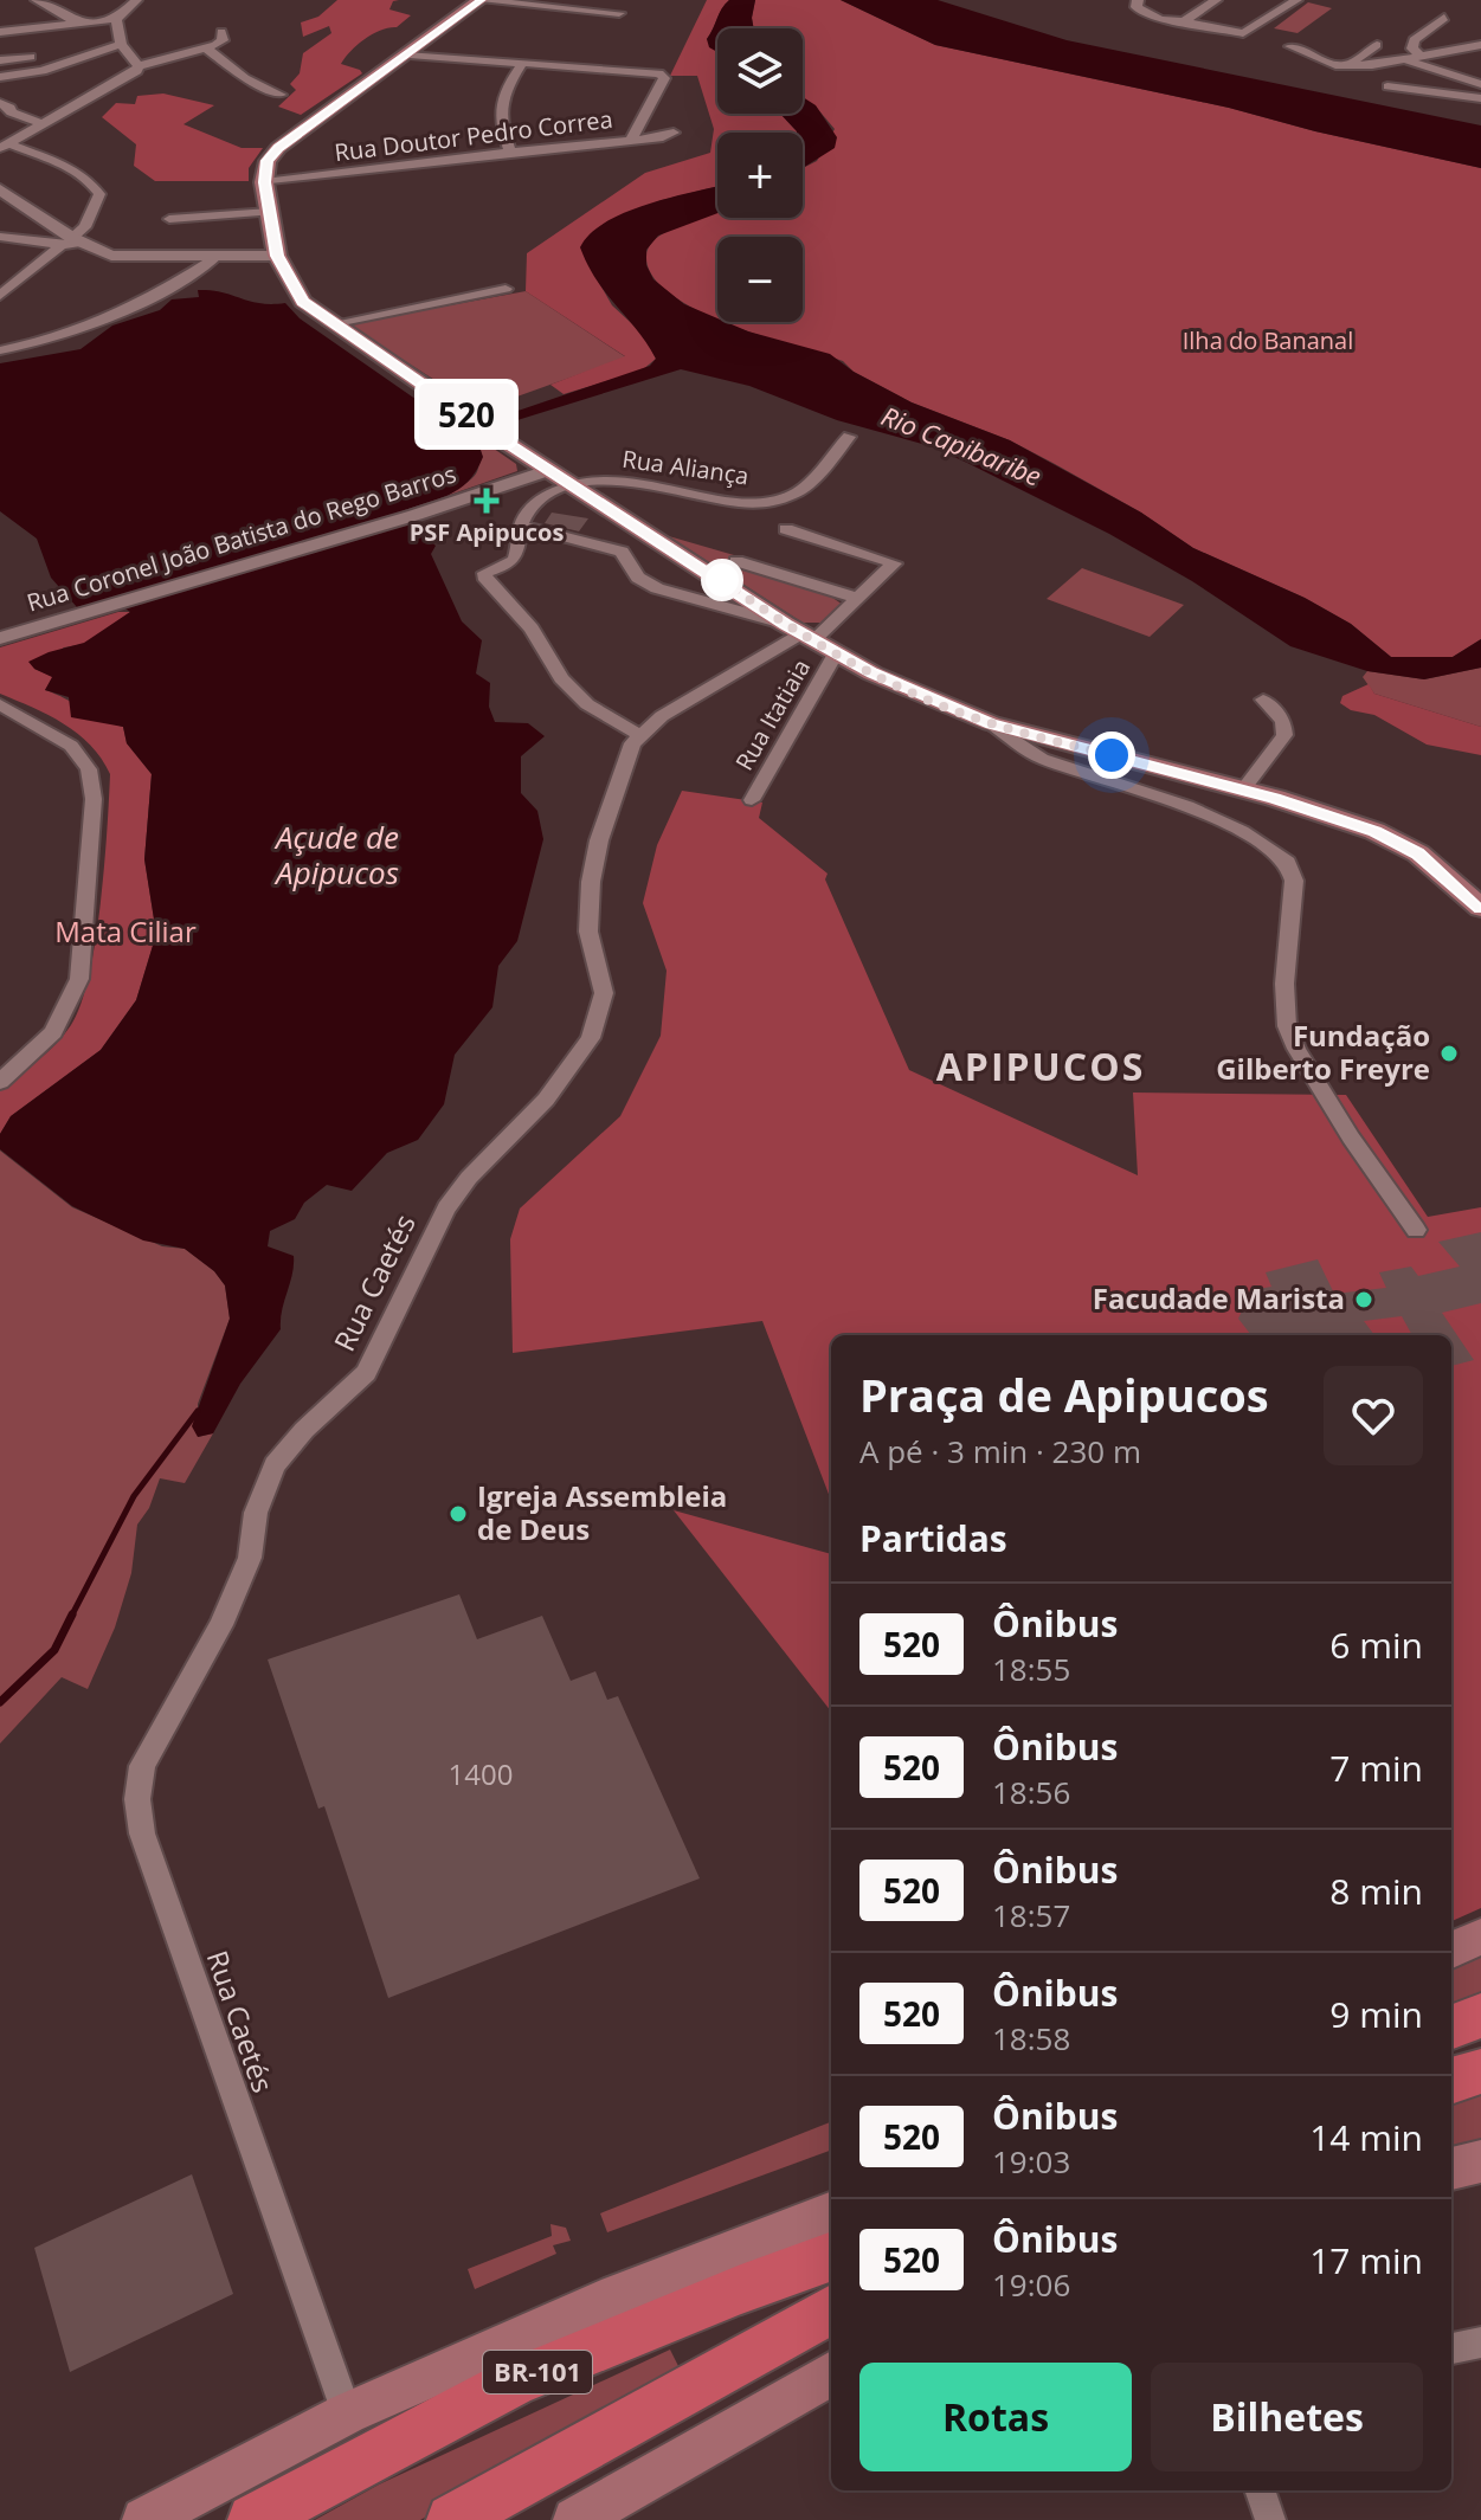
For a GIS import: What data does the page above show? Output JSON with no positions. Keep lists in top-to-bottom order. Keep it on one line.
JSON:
{"streets":{"highway":["BR-101"],"street":["Rua Doutor Pedro Correa","Rua Aliança","Rua Coronel João Batista do Rego Barros","Rua Itatiaia","Rua Caetés"]},"districts":["APIPUCOS"],"water":["Rio Capibaribe","Açude de Apipucos"],"parks":["Ilha do Bananal","Mata Ciliar"],"places":{"health":["PSF Apipucos"],"other":["Fundação Gilberto Freyre","Facudade Marista","Igreja Assembleia de Deus"]},"lines":["bus line 520"],"house_numbers":["1400"],"page":{"on_map":"520","map_buttons":["+","−"],"heading":[["Praça de Apipucos","A pé · 3 min · 230 m"],"Partidas"],"list":[{"mark":"520","name":"Ônibus","note":"18:55","value":"6 min"},{"mark":"520","name":"Ônibus","note":"18:56","value":"7 min"},{"mark":"520","name":"Ônibus","note":"18:57","value":"8 min"},{"mark":"520","name":"Ônibus","note":"18:58","value":"9 min"},{"mark":"520","name":"Ônibus","note":"19:03","value":"14 min"},{"mark":"520","name":"Ônibus","note":"19:06","value":"17 min"}],"buttons":["Rotas","Bilhetes"]}}
